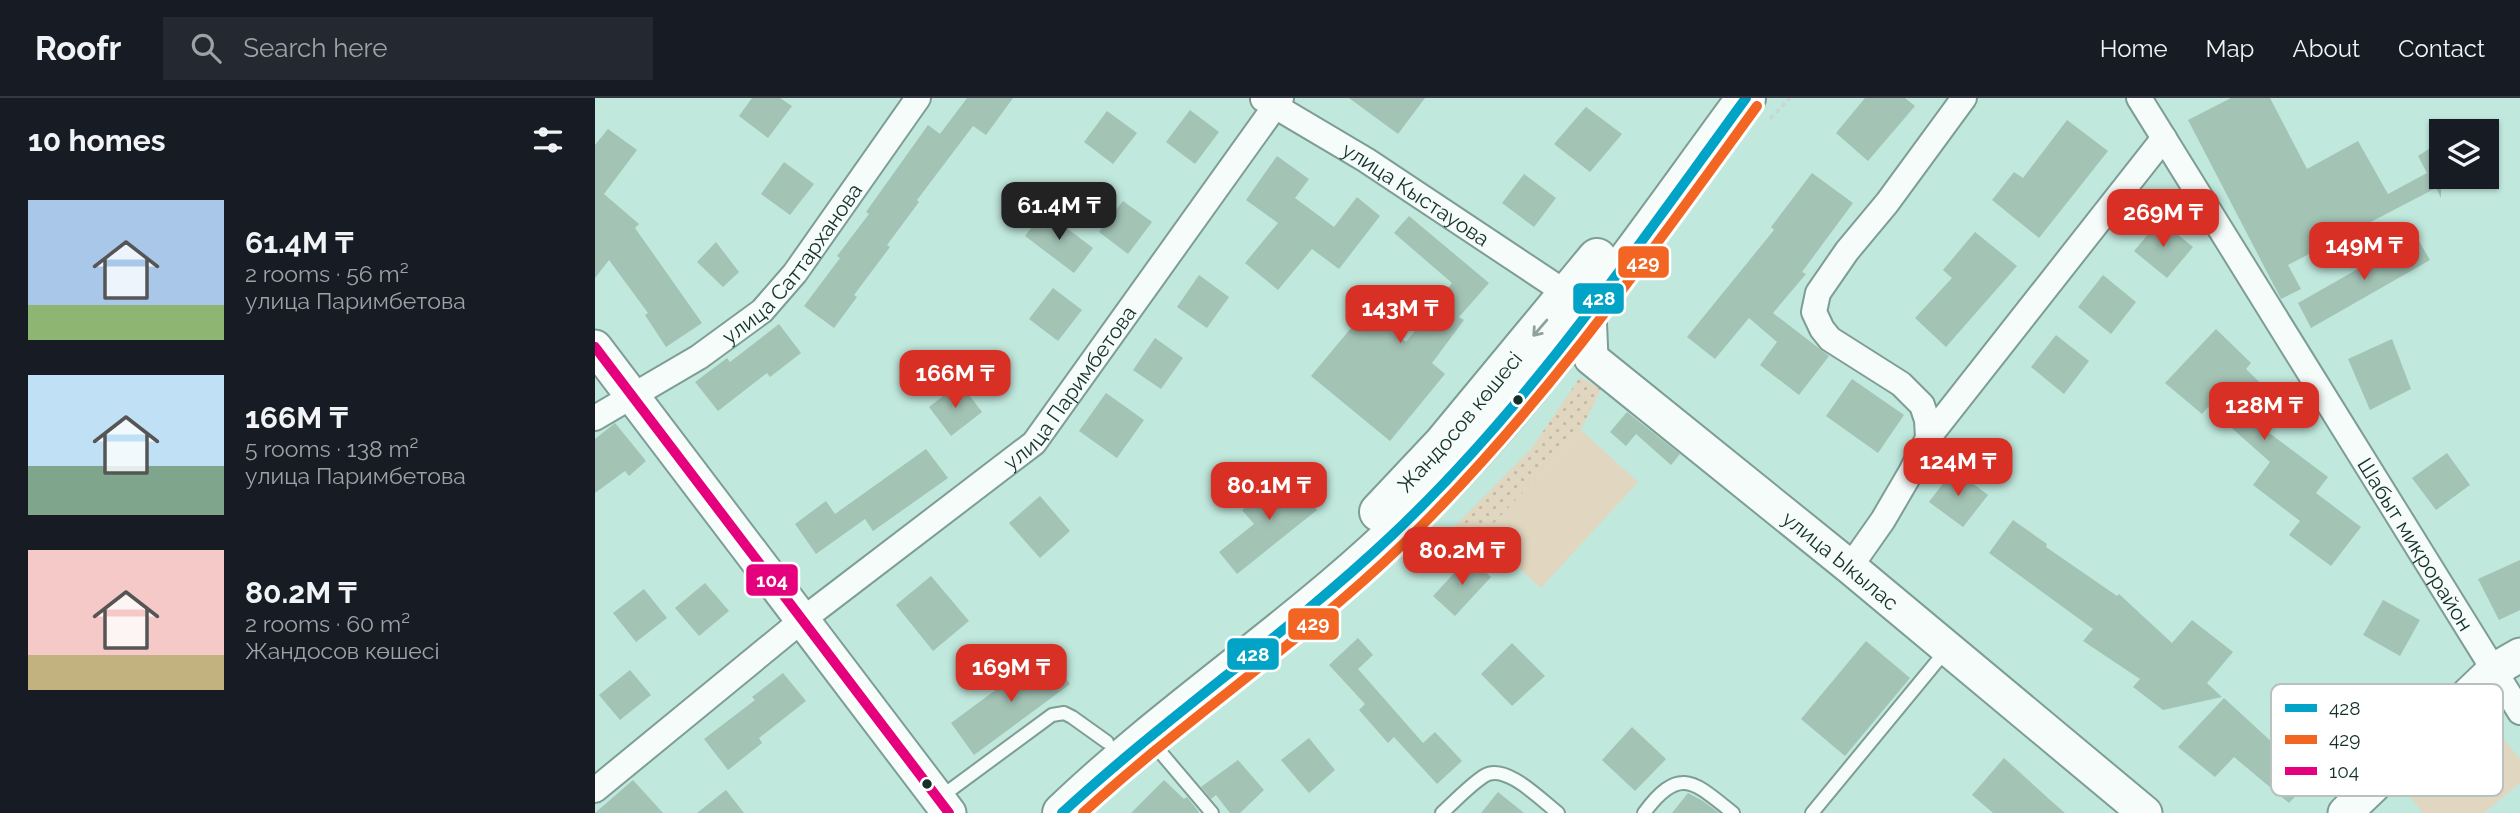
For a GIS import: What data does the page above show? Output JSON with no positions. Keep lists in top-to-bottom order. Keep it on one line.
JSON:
{"streets":{"main road":["Жандосов көшесі"],"street":["улица Кыстауова","улица Саттарханова","улица Паримбетова","Шабыт микрорайон","улица Ыкылас"]},"crossings":[["улица Кыстауова","улица Паримбетова"],["улица Кыстауова","Жандосов көшесі"],["улица Кыстауова","улица Ыкылас"],["Жандосов көшесі","улица Ыкылас"]],"lines":["transit line 428","transit line 429","transit line 104"],"legend":["428","429","104"],"page":{"header":"Roofr","search":"Search here","nav":["Home","Map","About","Contact"],"heading":"10 homes","list":[{"name":"61.4M ₸","note":"2 rooms · 56 m² · улица Паримбетова"},{"name":"166M ₸","note":"5 rooms · 138 m² · улица Паримбетова"},{"name":"80.2M ₸","note":"2 rooms · 60 m² · Жандосов көшесі"}],"price":["61.4M ₸","269M ₸","149M ₸","143M ₸","166M ₸","128M ₸","124M ₸","80.1M ₸","80.2M ₸","169M ₸"]}}
